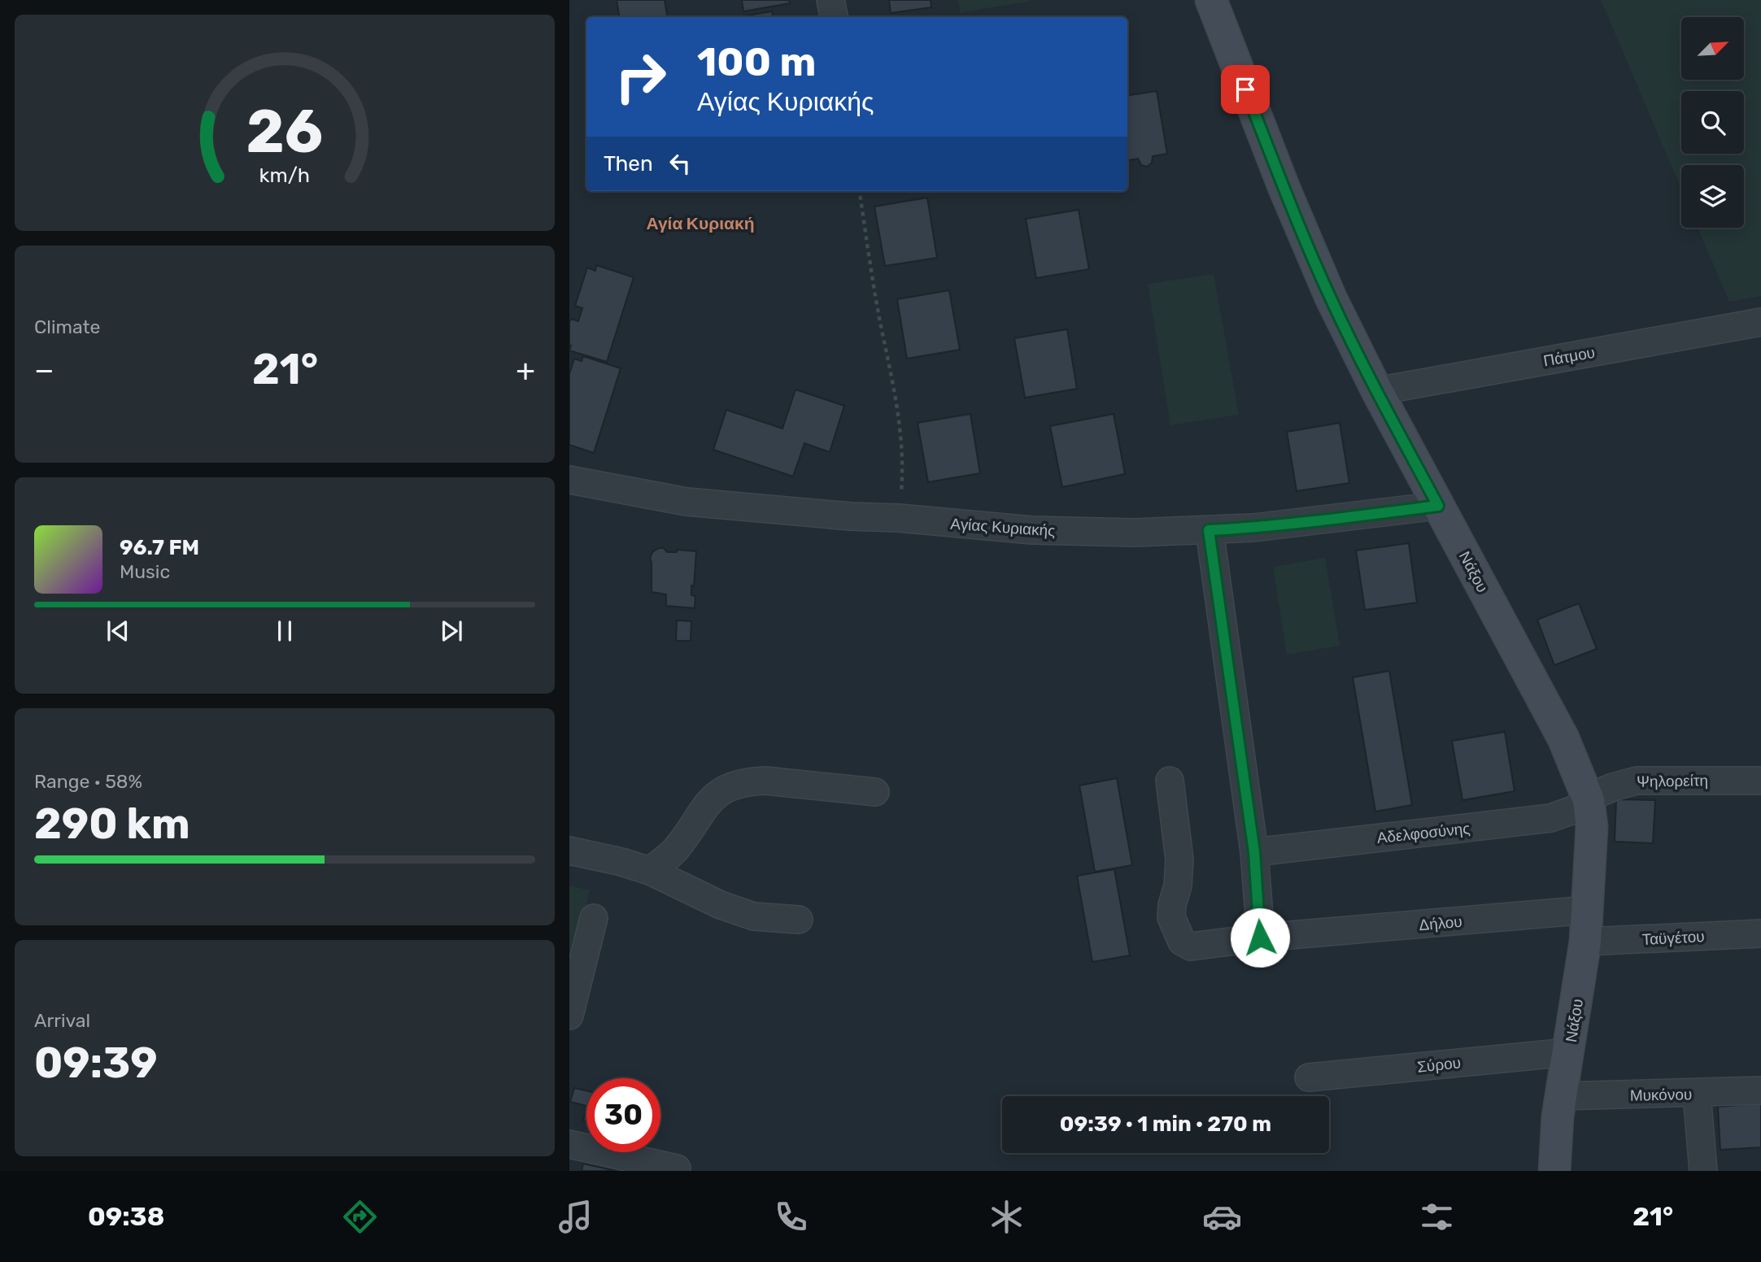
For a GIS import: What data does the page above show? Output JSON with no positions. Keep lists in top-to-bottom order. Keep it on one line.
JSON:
{"streets":{"street":["Πάτμου","Αγίας Κυριακής","Νάξου","Ψηλορείτη","Αδελφοσύνης","Δήλου","Ταϋγέτου","Σύρου","Μυκόνου"]},"crossings":[["Πάτμου","Νάξου"],["Αγίας Κυριακής","Νάξου"],["Νάξου","Ψηλορείτη"],["Νάξου","Αδελφοσύνης"],["Νάξου","Δήλου"],["Νάξου","Ταϋγέτου"],["Νάξου","Σύρου"],["Νάξου","Μυκόνου"],["Ψηλορείτη","Αδελφοσύνης"]],"districts":["Αγία Κυριακή"],"north":"top right","page":{"turn":["100 m","Αγίας Κυριακής"],"then":"Then","tile":["Climate",["Range · 58%","290 km"],["Arrival","09:39"]],"heat":["−","21°","+"],"song":["96.7 FM","Music"],"limit":"30","trip":"09:39 · 1 min · 270 m","tabs":["09:38","21°"],"gauge":["26","km/h"]}}
